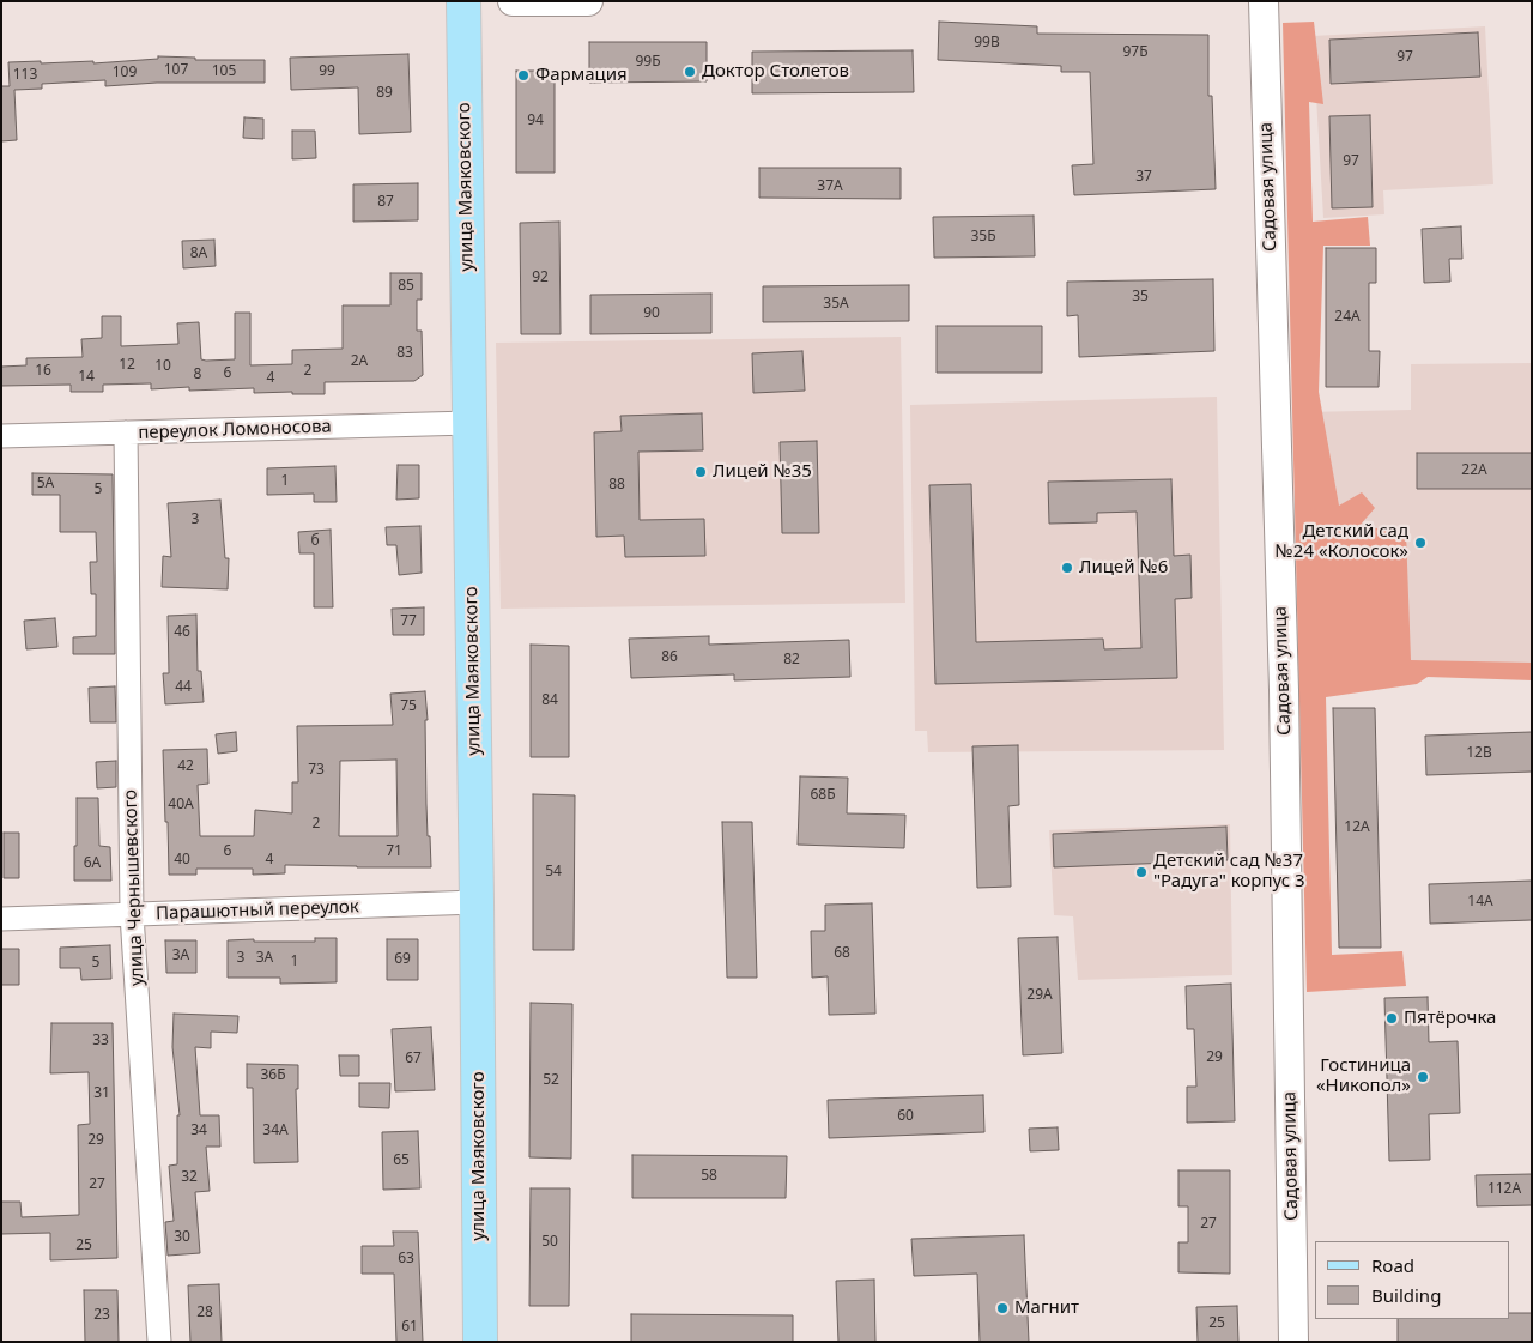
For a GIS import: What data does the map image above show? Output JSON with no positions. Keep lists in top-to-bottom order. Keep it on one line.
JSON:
{"streets":{"main road":["улица Маяковского"],"street":["Садовая улица","переулок Ломоносова","улица Чернышевского","Парашютный переулок"]},"crossings":[["улица Маяковского","переулок Ломоносова"],["улица Маяковского","Парашютный переулок"],["переулок Ломоносова","улица Чернышевского"],["улица Чернышевского","Парашютный переулок"]],"places":["Доктор Столетов","Фармация","Лицей №35","Детский сад №24 «Колосок»","Лицей №6","Детский сад №37 \"Радуга\" корпус 3","Пятёрочка","Гостиница «Никопол»","Магнит"],"house_numbers":["99В","97Б","97","99Б","107","105","99","109","113","89","94","97","37","37А","87","35Б","8А","92","85","35","35А","90","24А","83","2А","12","10","16","2","6","8","14","4","22А","1","5А","88","5","3","б","77","46","86","82","44","84","75","12В","42","73","68Б","40А","2","12А","6","71","40","4","6А","54","14А","68","3А","3","3А","69","1","5","29А","33","29","67","36Б","52","31","60","34","34А","29","65","58","32","27","112А","27","30","50","25","63","28","23","25","61"],"legend":["Road","Building"]}
